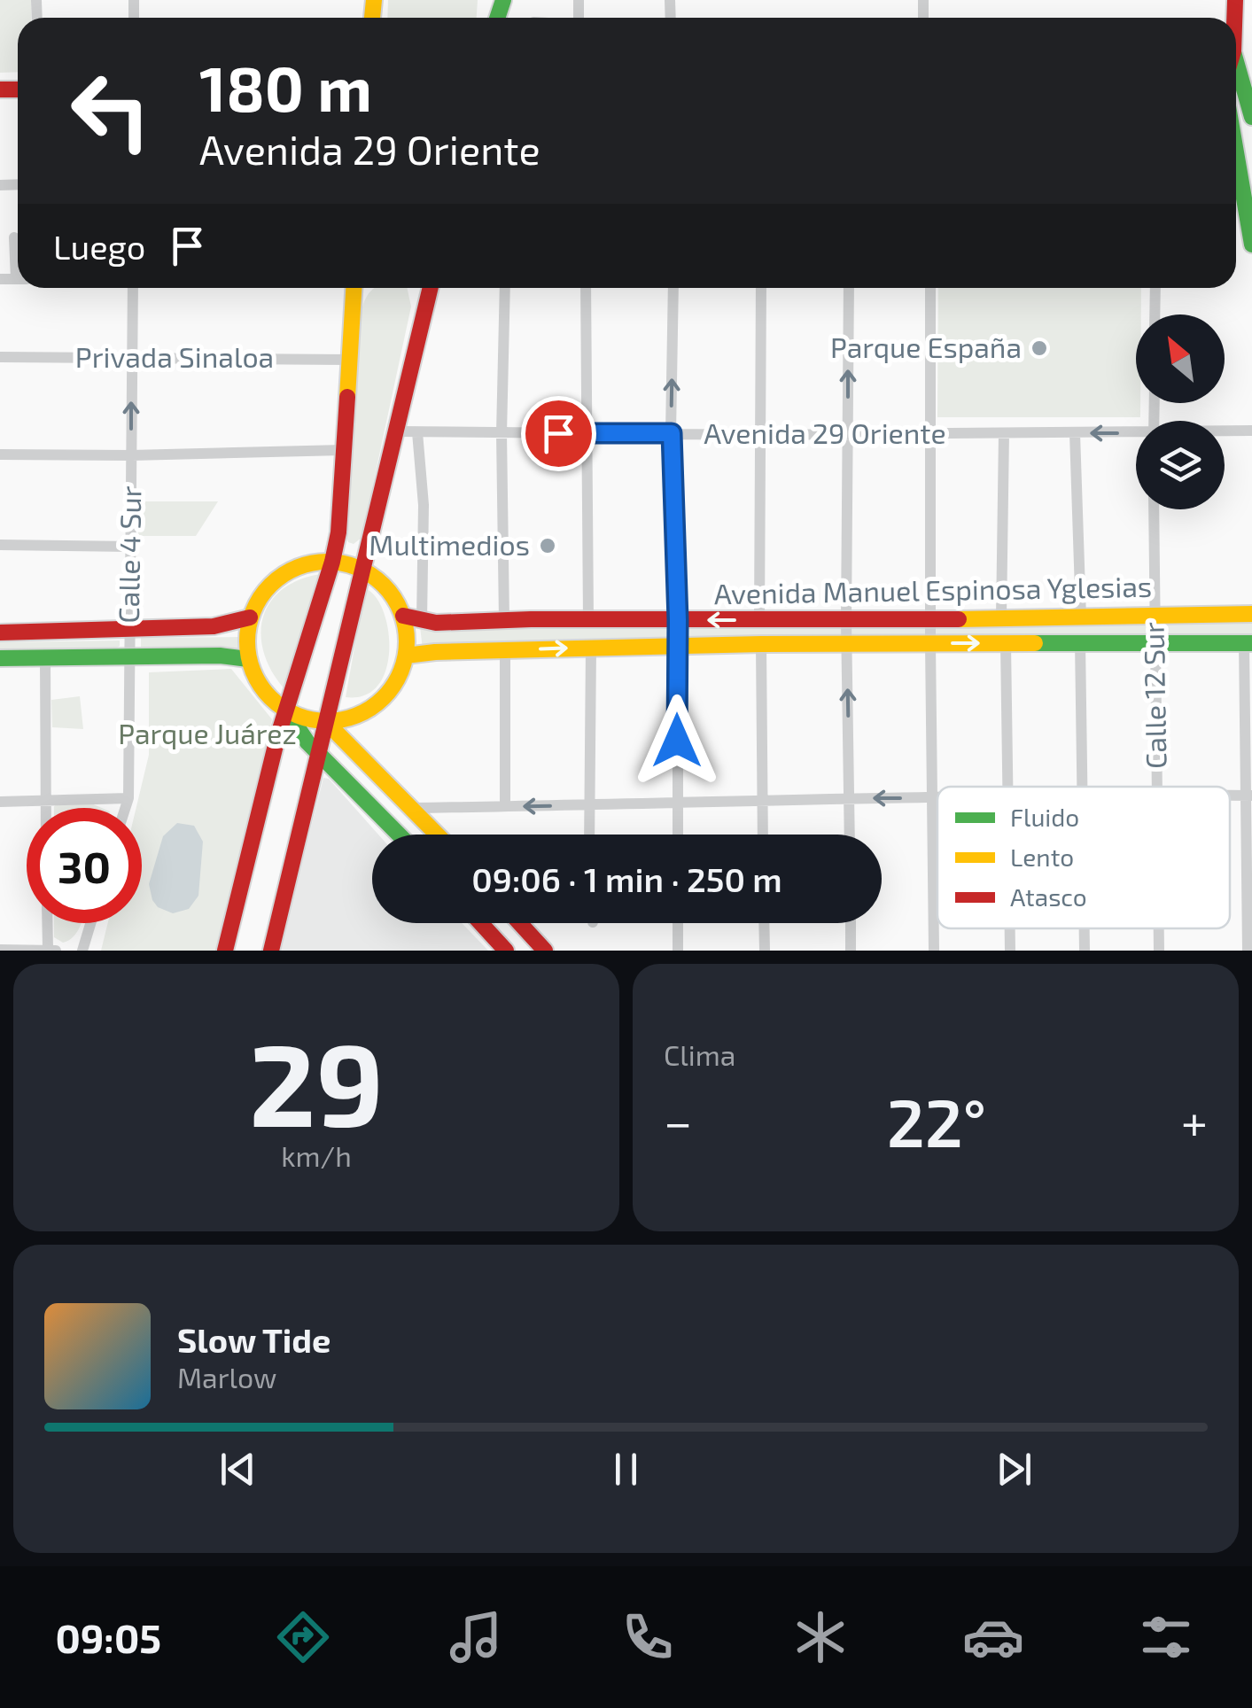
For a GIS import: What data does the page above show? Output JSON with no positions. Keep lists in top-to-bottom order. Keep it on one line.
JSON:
{"streets":{"main road":["Avenida Manuel Espinosa Yglesias"],"street":["Privada Sinaloa","Avenida 29 Oriente","Calle 4 Sur","Calle 12 Sur"]},"crossings":[["Privada Sinaloa","Calle 4 Sur"],["Avenida Manuel Espinosa Yglesias","Calle 12 Sur"]],"parks":["Parque Juárez"],"places":["Parque España","Multimedios"],"legend":["Fluido","Lento","Atasco"],"north":"top left","page":{"turn":["180 m","Avenida 29 Oriente"],"then":"Luego","limit":"30","trip":"09:06 · 1 min · 250 m","tile":[["29","km/h"],"Clima"],"heat":["−","22°","+"],"song":["Slow Tide","Marlow"],"tabs":"09:05"}}
